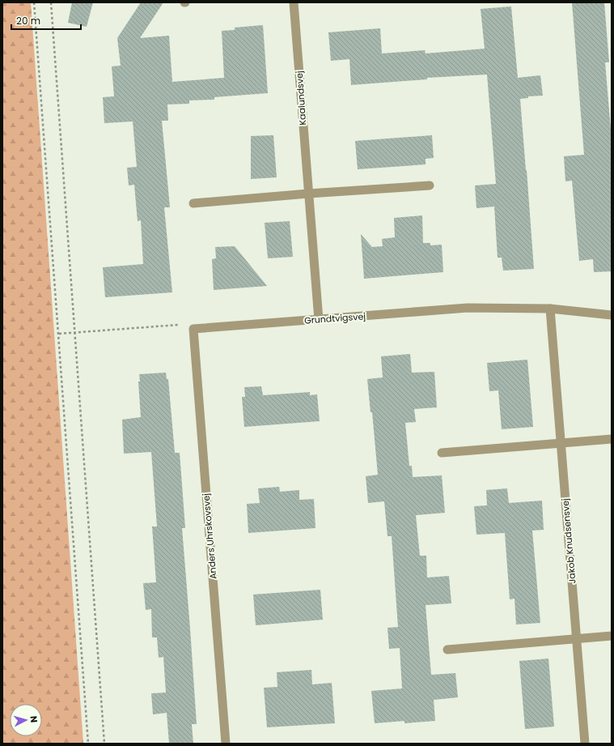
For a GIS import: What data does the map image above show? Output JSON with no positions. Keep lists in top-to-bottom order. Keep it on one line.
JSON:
{"streets":{"street":["Kaalundsvej","Grundtvigsvej","Anders Uhrskovsvej","Jakob Knudsensvej"]},"crossings":[["Kaalundsvej","Grundtvigsvej"],["Grundtvigsvej","Anders Uhrskovsvej"],["Grundtvigsvej","Jakob Knudsensvej"]],"scale_bar":"20 m","north":"right"}
